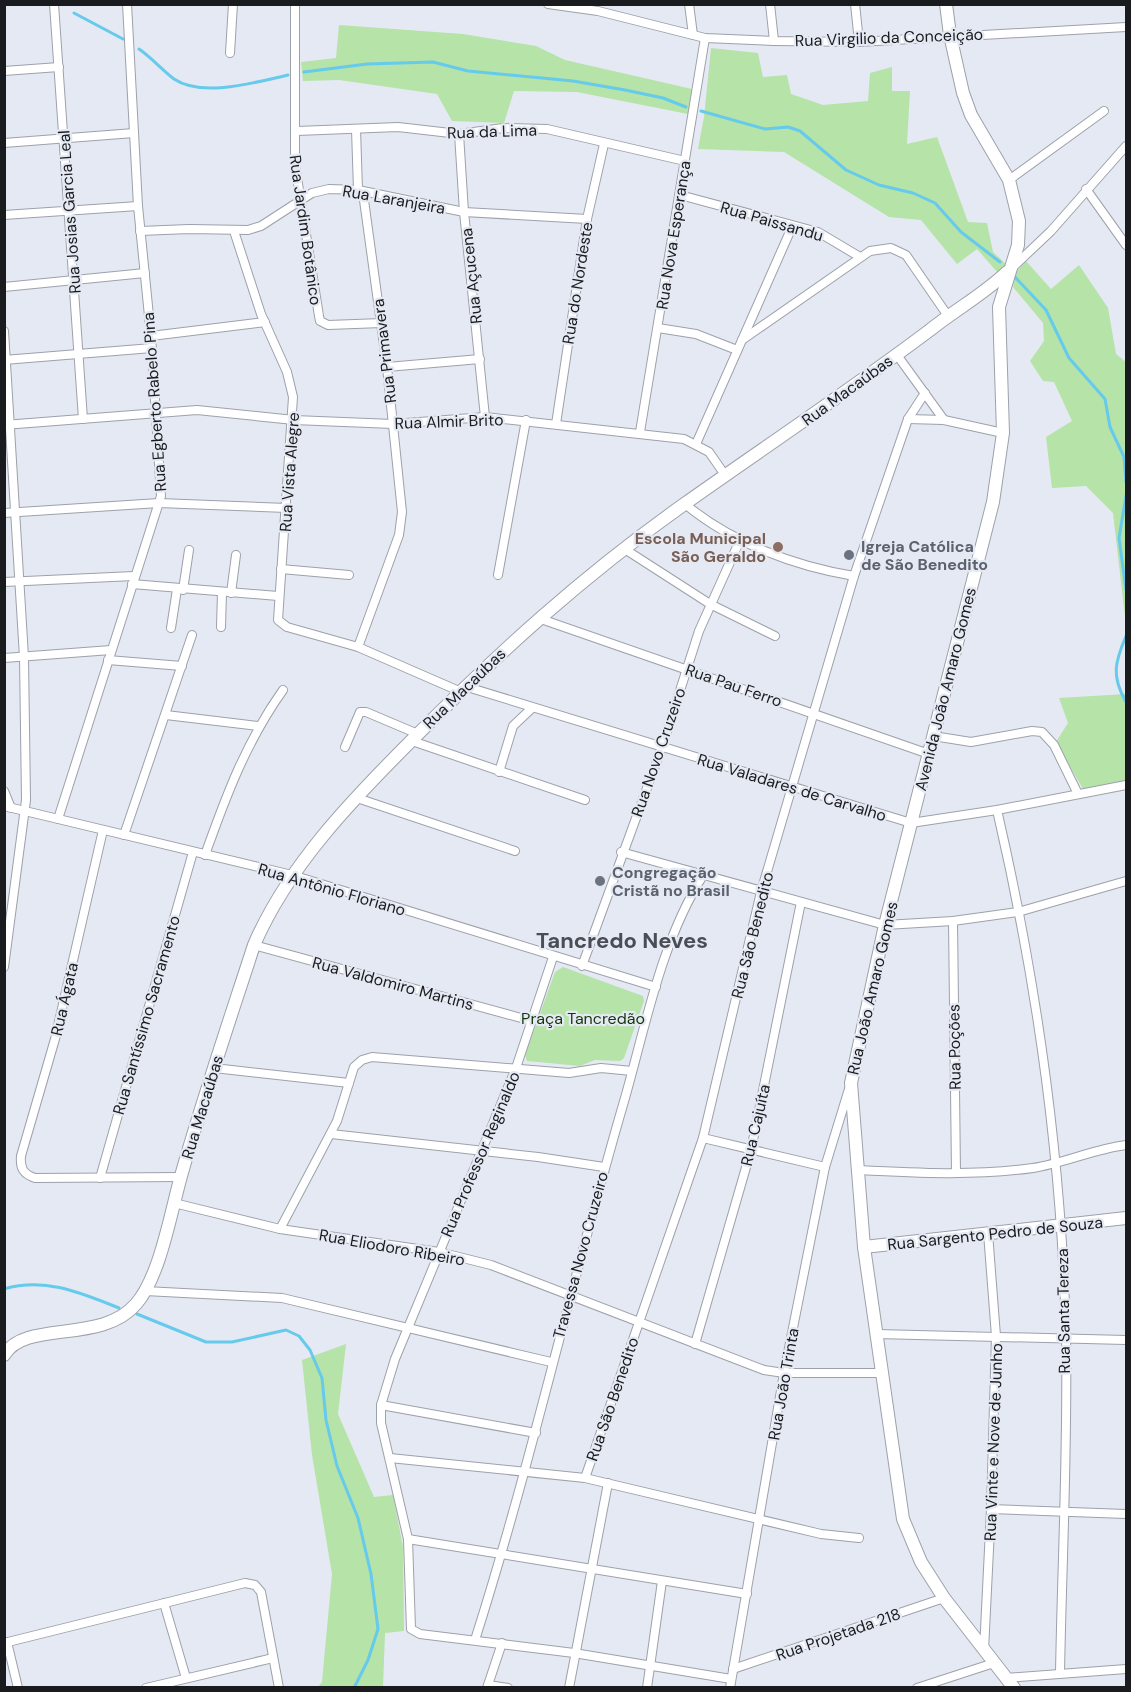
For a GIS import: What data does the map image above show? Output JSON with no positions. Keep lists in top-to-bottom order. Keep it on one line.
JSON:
{"streets":{"street":["Rua Virgilio da Conceição","Rua da Lima","Rua Laranjeira","Rua Josias Garcia Leal","Rua Paissandu","Rua Jardim Botânico","Rua Nova Esperança","Rua Açucena","Rua do Nordeste","Rua Primavera","Rua Macaúbas","Rua Egberto Rabelo Pina","Rua Almir Brito","Rua Vista Alegre","Rua Pau Ferro","Avenida João Amaro Gomes","Rua Novo Cruzeiro","Rua Valadares de Carvalho","Rua Antônio Floriano","Rua São Benedito","Rua Valdomiro Martins","Rua João Amaro Gomes","Rua Ágata","Rua Santíssimo Sacramento","Rua Poções","Rua Cajuíta","Rua Professor Reginaldo","Rua Sargento Pedro de Souza","Rua Eliodoro Ribeiro","Travessa Novo Cruzeiro","Rua Santa Tereza","Rua João Trinta","Rua Vinte e Nove de Junho","Rua Projetada 218"]},"crossings":[["Rua Virgilio da Conceição","Rua Nova Esperança"],["Rua Virgilio da Conceição","Avenida João Amaro Gomes"],["Rua da Lima","Rua Jardim Botânico"],["Rua da Lima","Rua Nova Esperança"],["Rua da Lima","Rua Açucena"],["Rua da Lima","Rua do Nordeste"],["Rua da Lima","Rua Primavera"],["Rua Laranjeira","Rua Jardim Botânico"],["Rua Laranjeira","Rua Açucena"],["Rua Laranjeira","Rua do Nordeste"],["Rua Laranjeira","Rua Primavera"],["Rua Laranjeira","Rua Egberto Rabelo Pina"],["Rua Laranjeira","Rua Vista Alegre"],["Rua Josias Garcia Leal","Rua Almir Brito"],["Rua Paissandu","Rua Nova Esperança"],["Rua Jardim Botânico","Rua Primavera"],["Rua Nova Esperança","Rua Almir Brito"],["Rua Açucena","Rua Almir Brito"],["Rua do Nordeste","Rua Almir Brito"],["Rua Primavera","Rua Almir Brito"],["Rua Primavera","Rua Valadares de Carvalho"],["Rua Macaúbas","Rua Almir Brito"],["Rua Macaúbas","Rua Pau Ferro"],["Rua Macaúbas","Avenida João Amaro Gomes"],["Rua Macaúbas","Rua Valadares de Carvalho"],["Rua Macaúbas","Rua Antônio Floriano"],["Rua Macaúbas","Rua Valdomiro Martins"],["Rua Macaúbas","Rua Eliodoro Ribeiro"],["Rua Egberto Rabelo Pina","Rua Almir Brito"],["Rua Egberto Rabelo Pina","Rua Antônio Floriano"],["Rua Almir Brito","Rua Vista Alegre"],["Rua Vista Alegre","Rua Valadares de Carvalho"],["Rua Pau Ferro","Avenida João Amaro Gomes"],["Rua Pau Ferro","Rua Novo Cruzeiro"],["Rua Pau Ferro","Rua São Benedito"],["Avenida João Amaro Gomes","Rua Valadares de Carvalho"],["Avenida João Amaro Gomes","Rua João Amaro Gomes"],["Rua Novo Cruzeiro","Rua Valadares de Carvalho"],["Rua Novo Cruzeiro","Rua Antônio Floriano"],["Rua Valadares de Carvalho","Rua São Benedito"],["Rua Valadares de Carvalho","Rua João Amaro Gomes"],["Rua Valadares de Carvalho","Rua Santa Tereza"],["Rua Antônio Floriano","Rua Ágata"],["Rua Antônio Floriano","Rua Santíssimo Sacramento"],["Rua Antônio Floriano","Rua Professor Reginaldo"],["Rua Antônio Floriano","Travessa Novo Cruzeiro"],["Rua São Benedito","Rua Eliodoro Ribeiro"],["Rua Valdomiro Martins","Rua Professor Reginaldo"],["Rua João Amaro Gomes","Rua Sargento Pedro de Souza"],["Rua João Amaro Gomes","Rua João Trinta"],["Rua Ágata","Rua Santíssimo Sacramento"],["Rua Cajuíta","Rua Eliodoro Ribeiro"],["Rua Professor Reginaldo","Rua Eliodoro Ribeiro"],["Rua Professor Reginaldo","Travessa Novo Cruzeiro"],["Rua Sargento Pedro de Souza","Rua Santa Tereza"],["Rua Sargento Pedro de Souza","Rua Vinte e Nove de Junho"],["Rua Eliodoro Ribeiro","Travessa Novo Cruzeiro"],["Rua Eliodoro Ribeiro","Rua João Trinta"],["Rua João Trinta","Rua Projetada 218"]],"districts":["Tancredo Neves"],"parks":["Praça Tancredão"],"places":["Escola Municipal São Geraldo","Igreja Católica de São Benedito","Congregação Cristã no Brasil"]}
